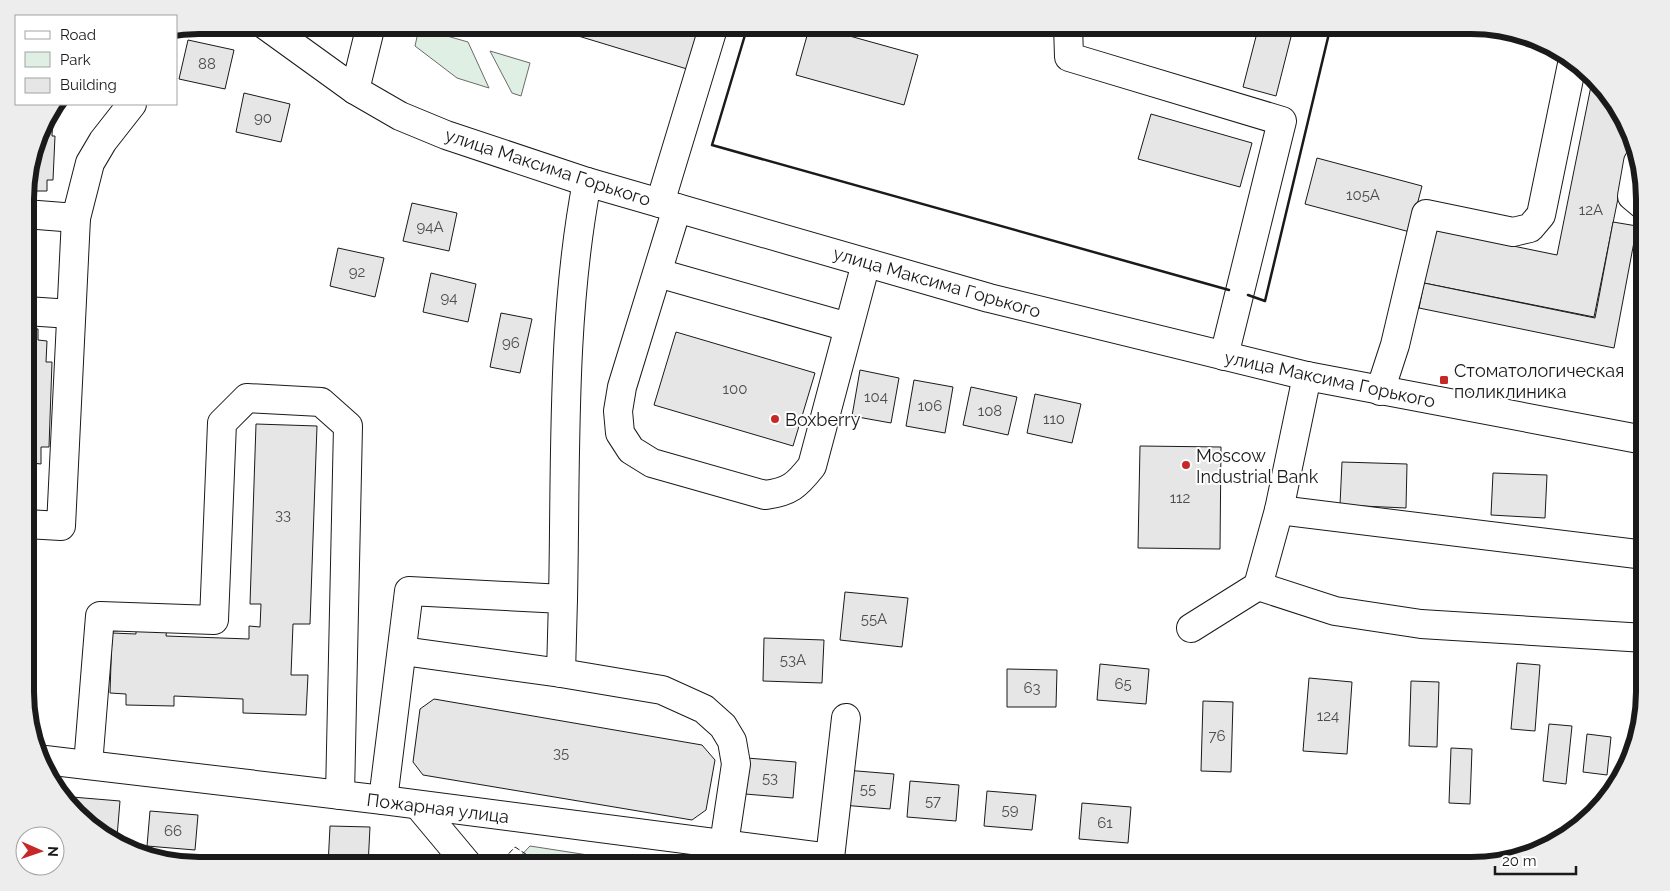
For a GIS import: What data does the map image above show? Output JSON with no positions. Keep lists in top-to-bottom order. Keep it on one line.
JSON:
{"streets":{"street":["улица Максима Горького","Пожарная улица"]},"places":{"transit":["Стоматологическая поликлиника"],"other":["Boxberry","Moscow Industrial Bank"]},"house_numbers":["88","90","105А","12А","94А","92","94","96","100","104","106","108","110","112","33","55А","53А","65","63","124","76","35","53","55","57","59","61","66"],"legend":["Road","Park","Building"],"scale_bar":"20 m","north":"right"}
